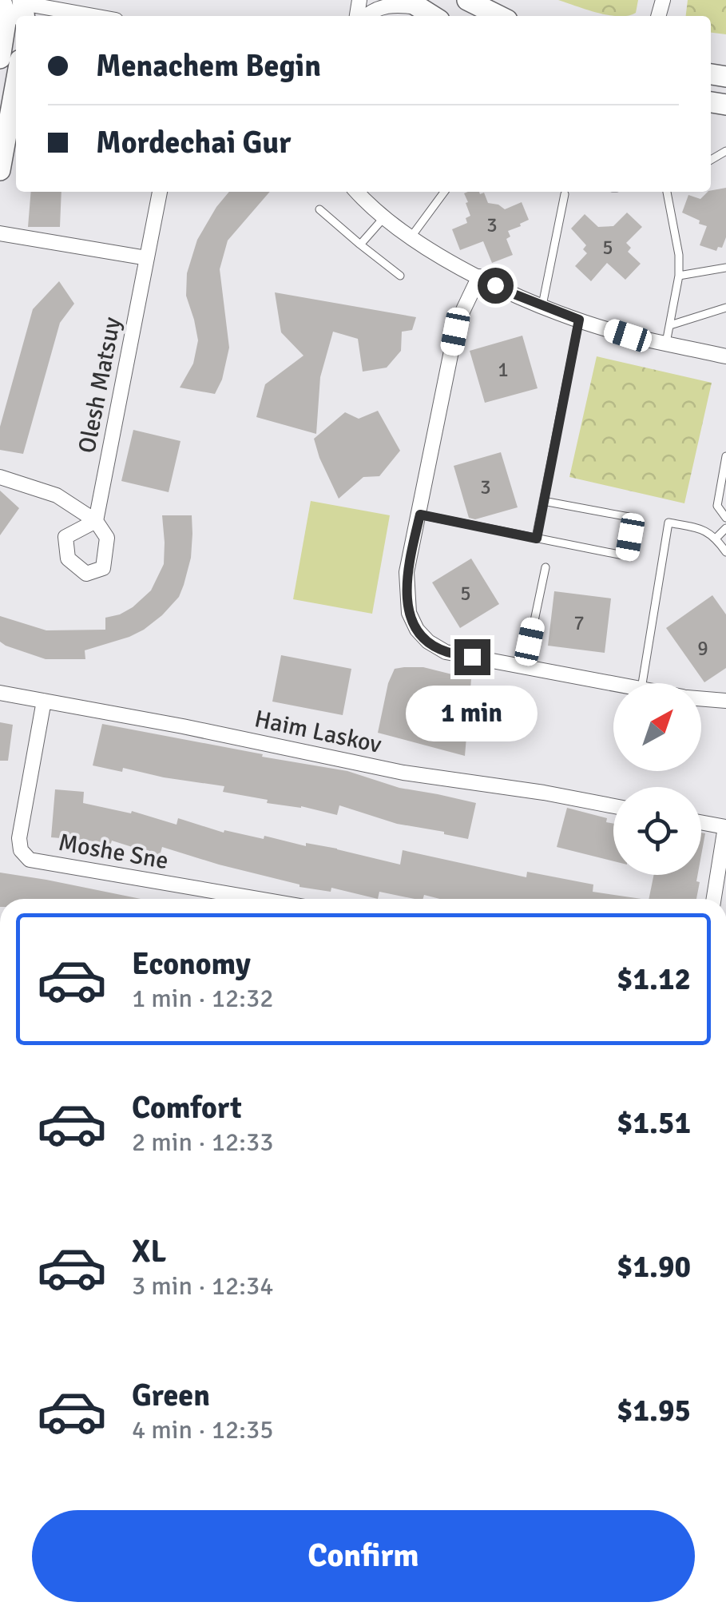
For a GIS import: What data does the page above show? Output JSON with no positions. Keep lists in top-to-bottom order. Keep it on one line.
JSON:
{"streets":{"street":["Olesh Matsuy","Haim Laskov","Moshe Sne"]},"crossings":[["Haim Laskov","Moshe Sne"]],"house_numbers":["3","5","1","3","5","7","9"],"north":"top right","page":{"banner":["Menachem Begin","Mordechai Gur"],"bubble":"1 min","list":[{"name":"Economy","note":"1 min · 12:32","value":"$1.12"},{"name":"Comfort","note":"2 min · 12:33","value":"$1.51"},{"name":"XL","note":"3 min · 12:34","value":"$1.90"},{"name":"Green","note":"4 min · 12:35","value":"$1.95"}],"buttons":"Confirm"}}
